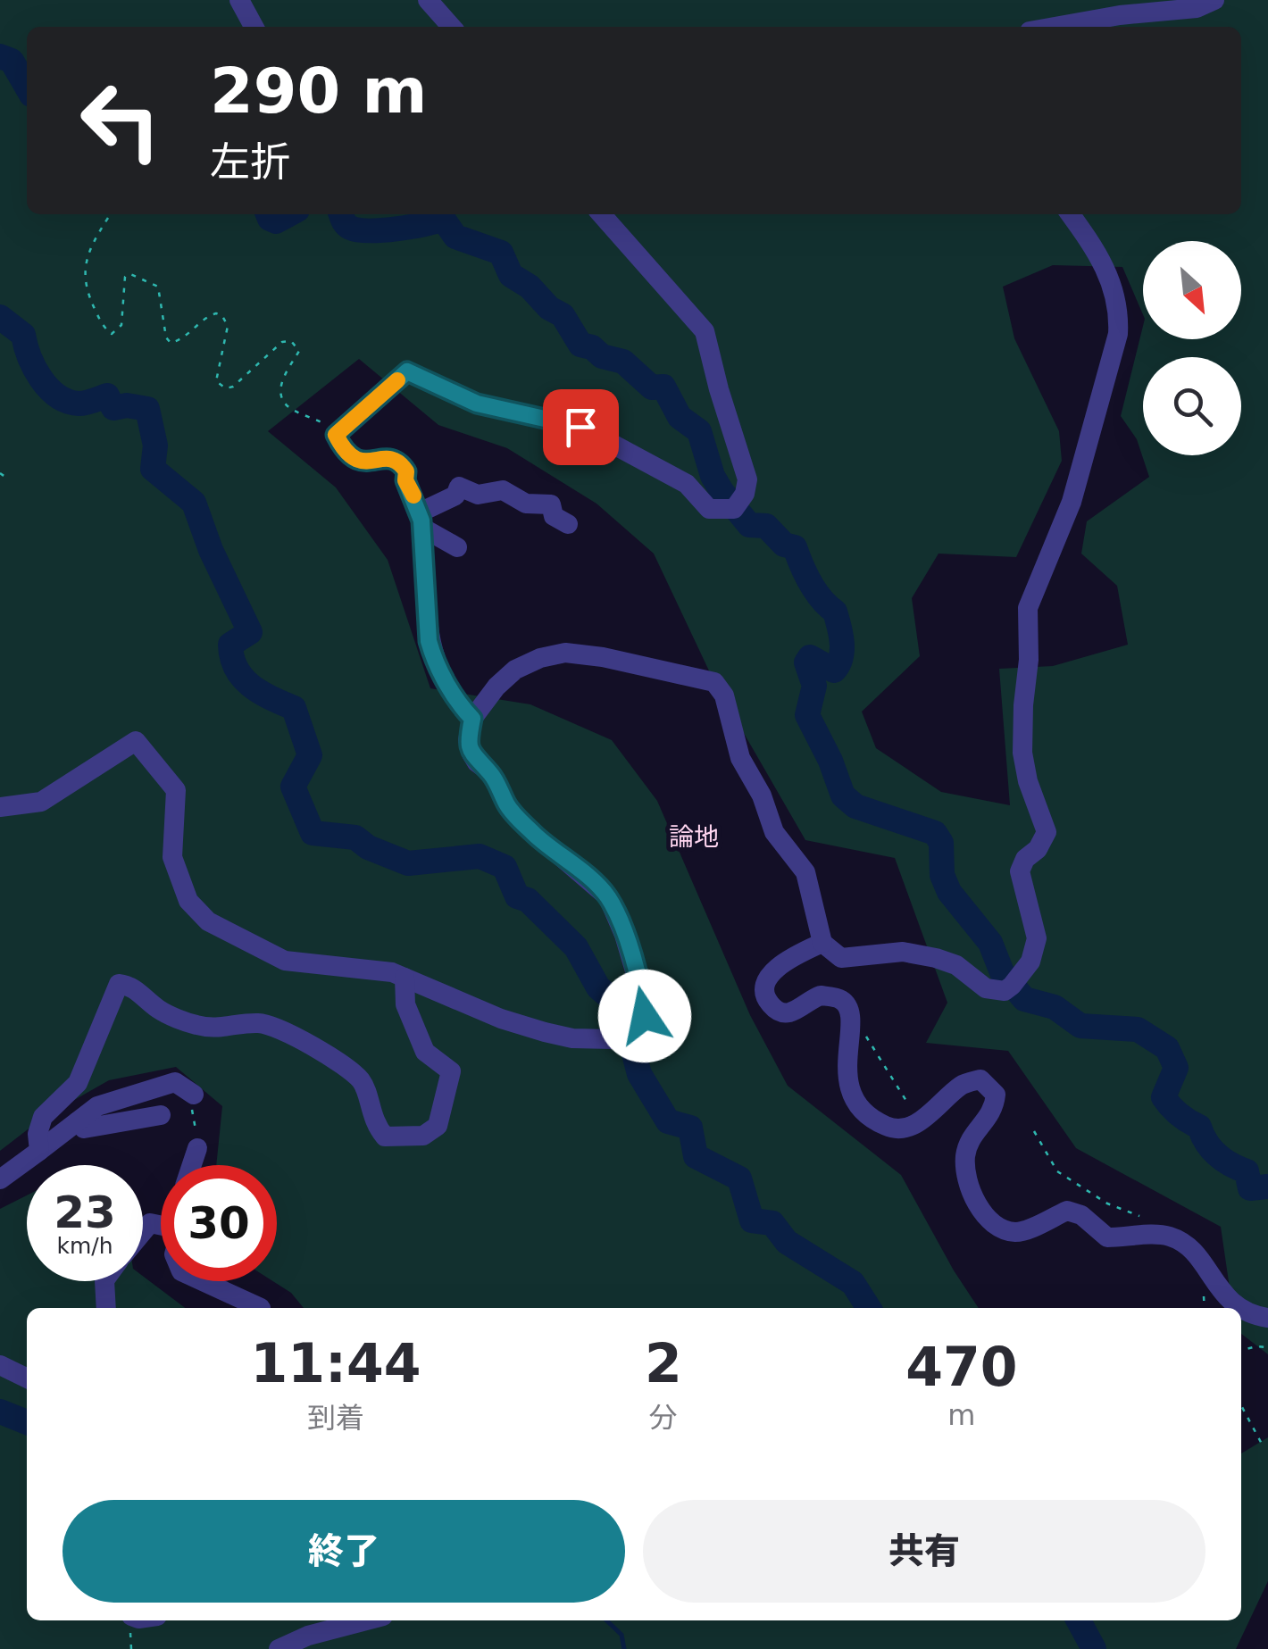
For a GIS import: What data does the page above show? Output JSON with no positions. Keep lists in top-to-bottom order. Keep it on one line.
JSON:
{"districts":["論地"],"north":"bottom right","page":{"turn":["290 m","左折"],"speed":"23 km/h","limit":"30","eta":["11:44","到着","2","分","470","m"],"buttons":["終了","共有"]}}
